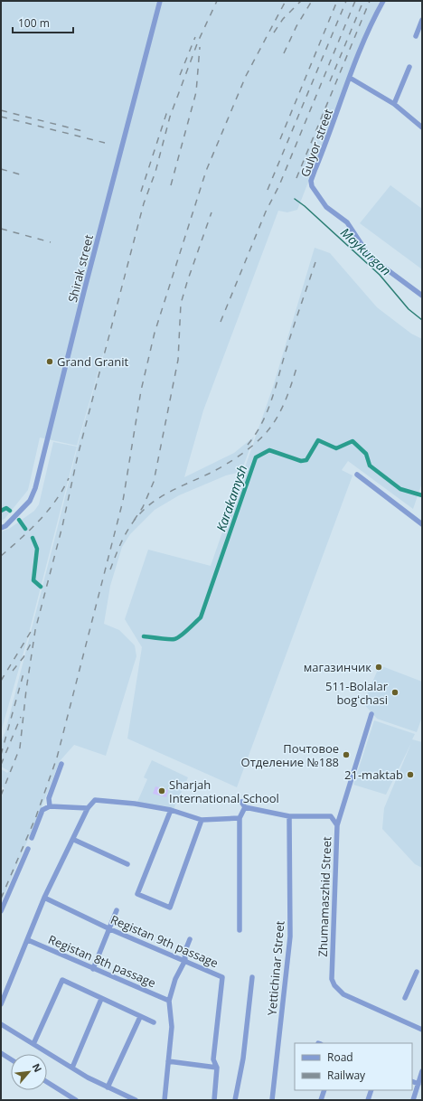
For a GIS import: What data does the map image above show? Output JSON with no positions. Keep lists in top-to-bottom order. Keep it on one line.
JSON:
{"streets":{"street":["Gulyor street","Shirak street","Zhumamaszhid Street","Registan 9th passage","Registan 8th passage","Yettichinаr Street"]},"crossings":[["Zhumamaszhid Street","Yettichinаr Street"]],"water":["Maykurgan","Karakamysh"],"places":["Grand Granit","магазинчик","511-Bolalar bogʻchasi","Почтовое Отделение №188","21-maktab","Sharjah International School"],"legend":["Road","Railway"],"scale_bar":"100 m","north":"top right"}
